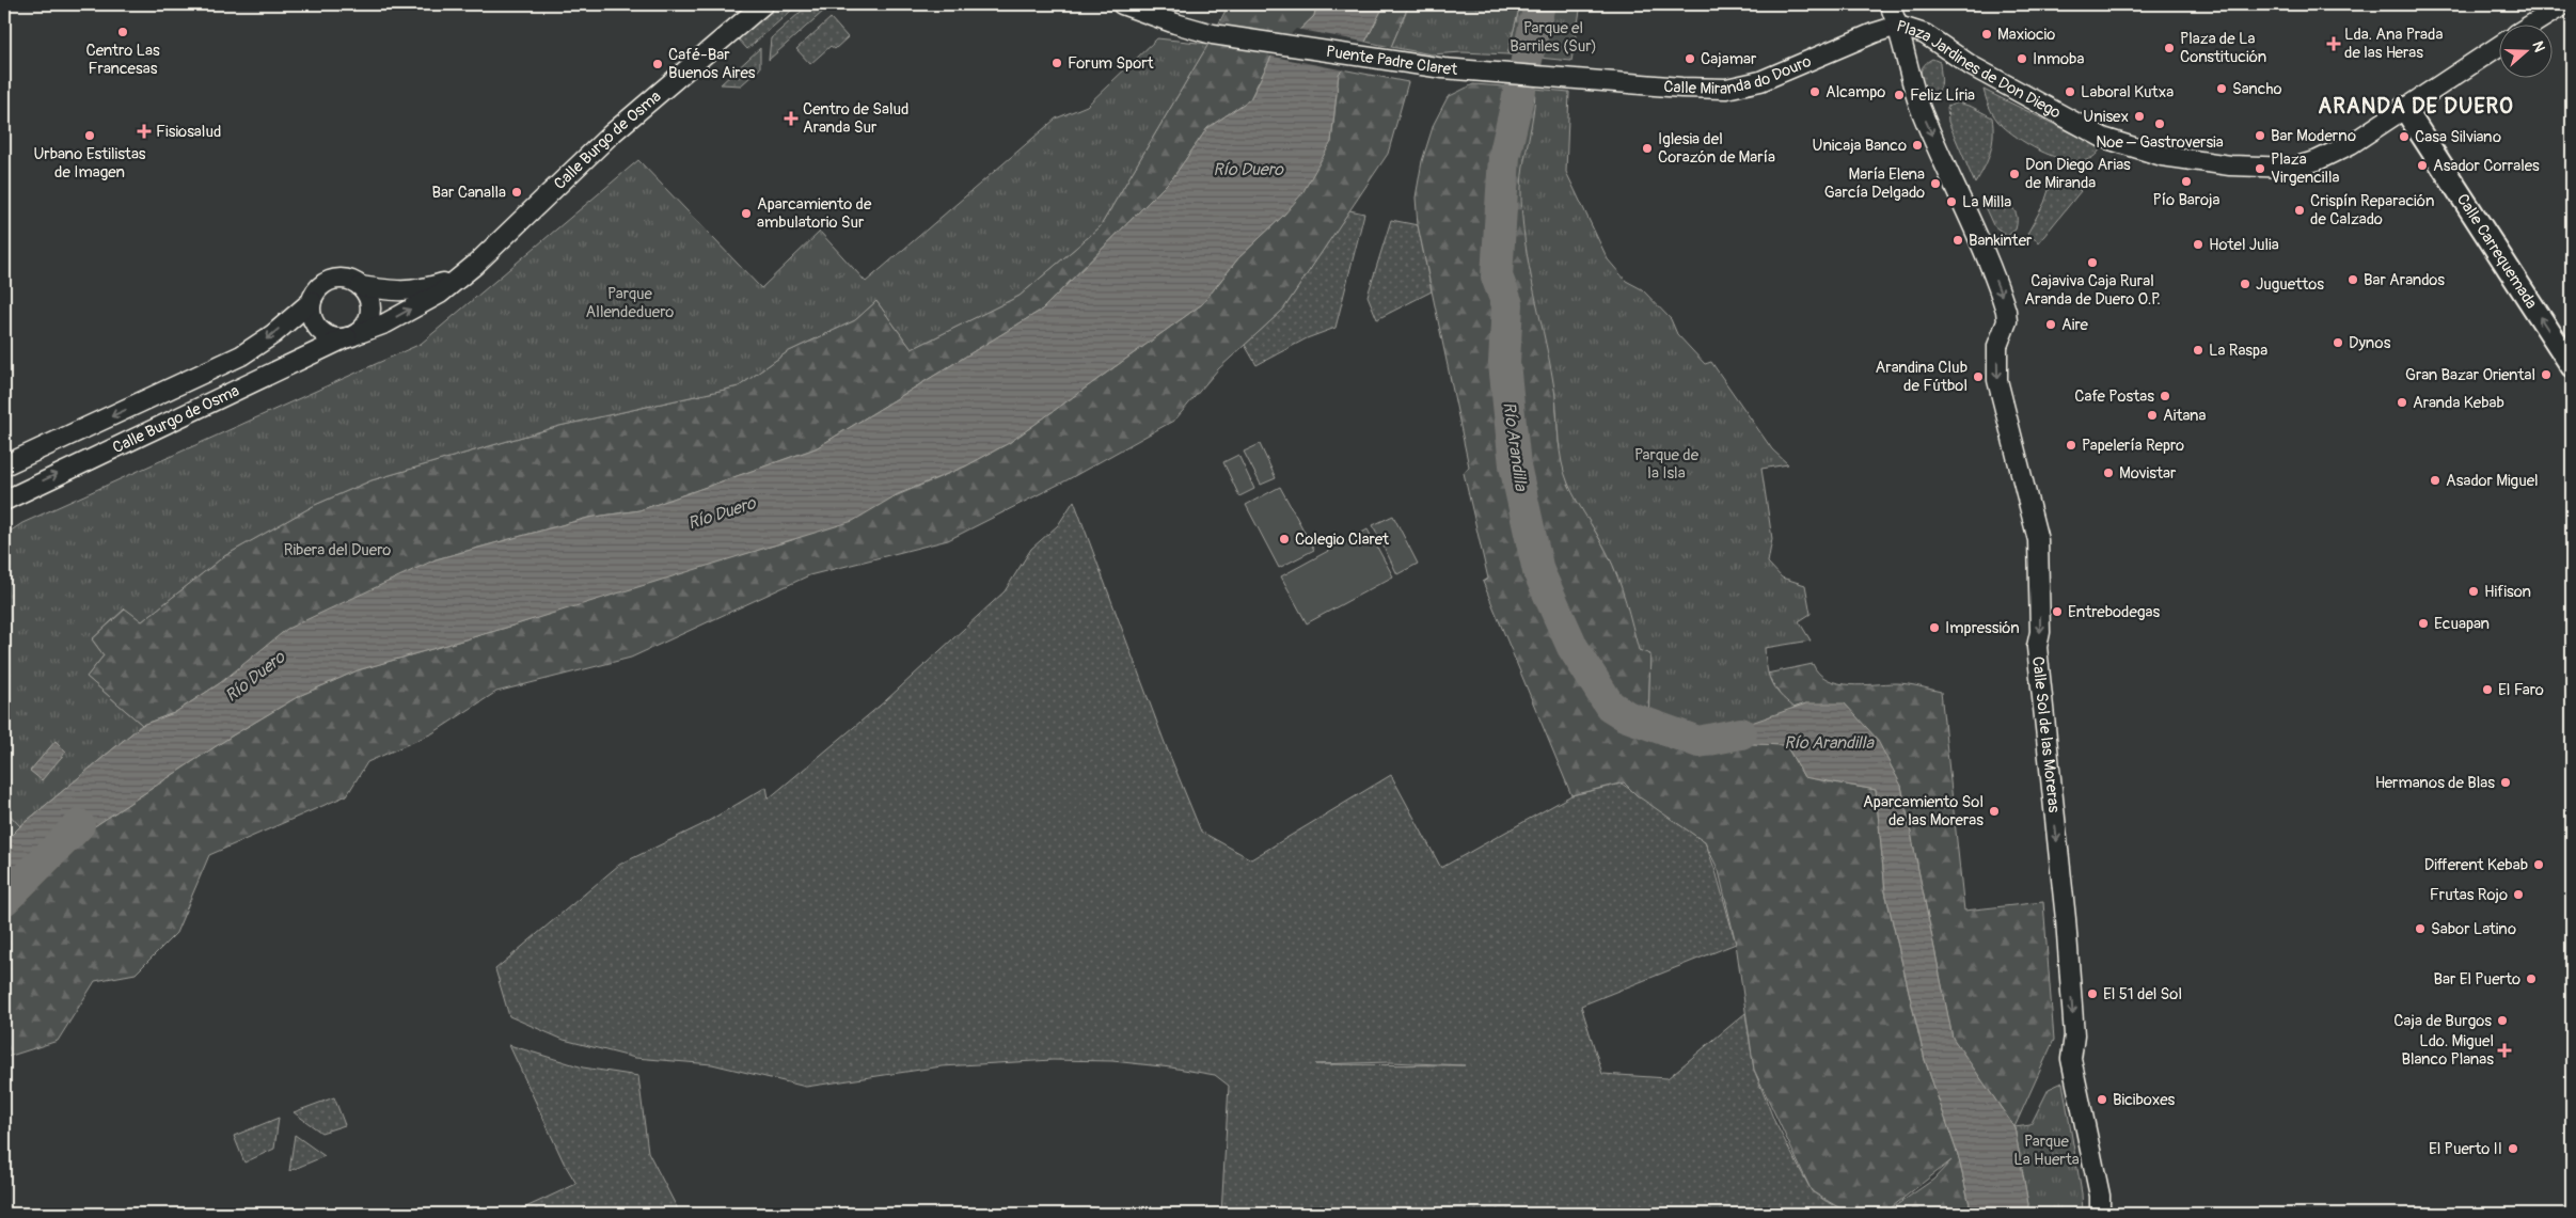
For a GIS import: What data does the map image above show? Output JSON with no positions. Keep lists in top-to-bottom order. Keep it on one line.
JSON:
{"streets":{"main road":["Calle Carrequemada"],"street":["Puente Padre Claret","Calle Miranda do Douro","Plaza Jardines de Don Diego","Calle Burgo de Osma","Calle Sol de las Moreras"]},"crossings":[["Puente Padre Claret","Calle Miranda do Douro"],["Calle Miranda do Douro","Plaza Jardines de Don Diego"],["Plaza Jardines de Don Diego","Calle Carrequemada"],["Plaza Jardines de Don Diego","Calle Sol de las Moreras"]],"one_way":["Plaza Jardines de Don Diego","Calle Carrequemada","Calle Sol de las Moreras"],"districts":["ARANDA DE DUERO"],"water":["Río Duero","Río Arandilla"],"parks":["Parque el Barriles (Sur)","Parque Allendeduero","Parque de la Isla","Ribera del Duero","Parque La Huerta"],"places":{"other":["Centro Las Francesas","Maxiocio","Plaza de La Constitución","Cajamar","Inmoba","Forum Sport","Café-Bar Buenos Aires","Sancho","Alcampo","Laboral Kutxa","Feliz Líria","Unisex","Noe – Gastroversia","Urbano Estilistas de Imagen","Bar Moderno","Casa Silviano","Unicaja Banco","Iglesia del Corazón de María","Asador Corrales","Plaza Virgencilla","Don Diego Arias de Miranda","Pío Baroja","María Elena García Delgado","Bar Canalla","La Milla","Crispín Reparación de Calzado","Aparcamiento de ambulatorio Sur","Bankinter","Hotel Julia","Cajaviva Caja Rural Aranda de Duero O.P.","Bar Arandos","Juguettos","Aire","Dynos","La Raspa","Gran Bazar Oriental","Arandina Club de Fútbol","Cafe Postas","Aranda Kebab","Aitana","Papelería Repro","Movistar","Asador Miguel","Colegio Claret","Hifison","Entrebodegas","Ecuapan","Impressión","El Faro","Hermanos de Blas","Aparcamiento Sol de las Moreras","Different Kebab","Frutas Rojo","Sabor Latino","Bar El Puerto","El 51 del Sol","Caja de Burgos","Biciboxes","El Puerto II"],"health":["Lda. Ana Prada de las Heras","Centro de Salud Aranda Sur","Fisiosalud","Ldo. Miguel Blanco Planas"]},"north":"right"}
